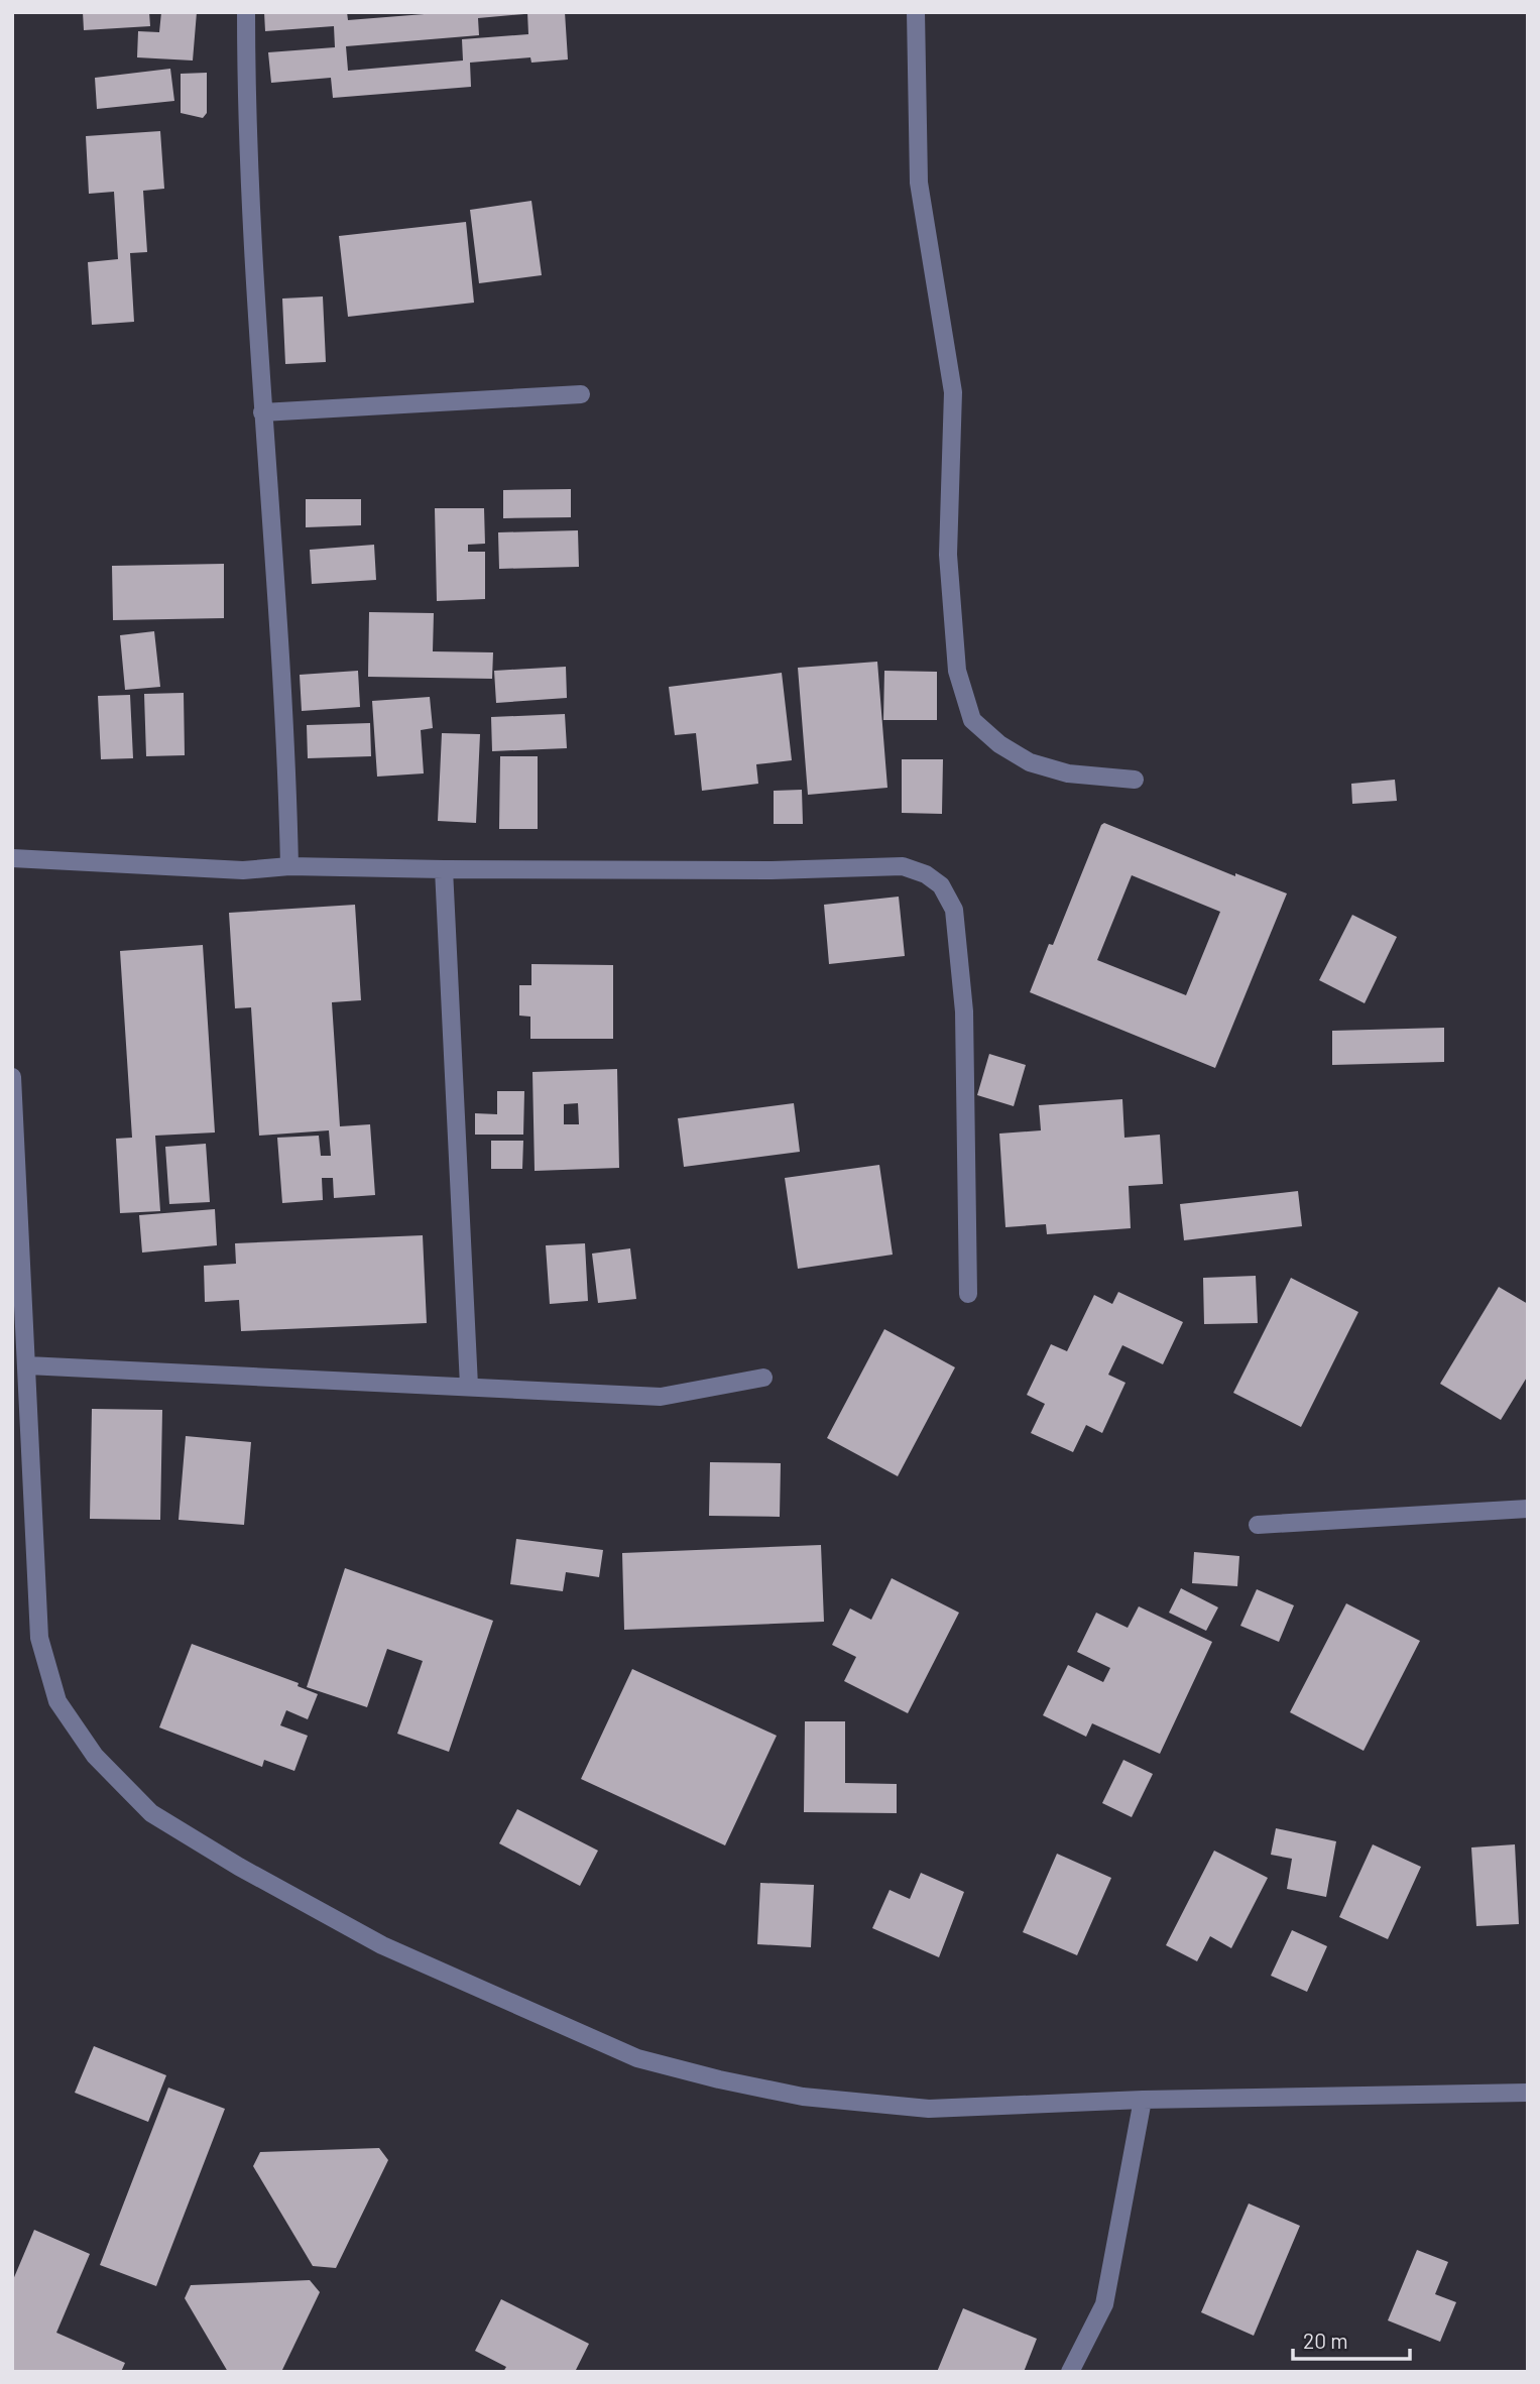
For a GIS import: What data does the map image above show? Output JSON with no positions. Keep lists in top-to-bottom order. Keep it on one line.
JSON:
{"scale_bar":"20 m"}
